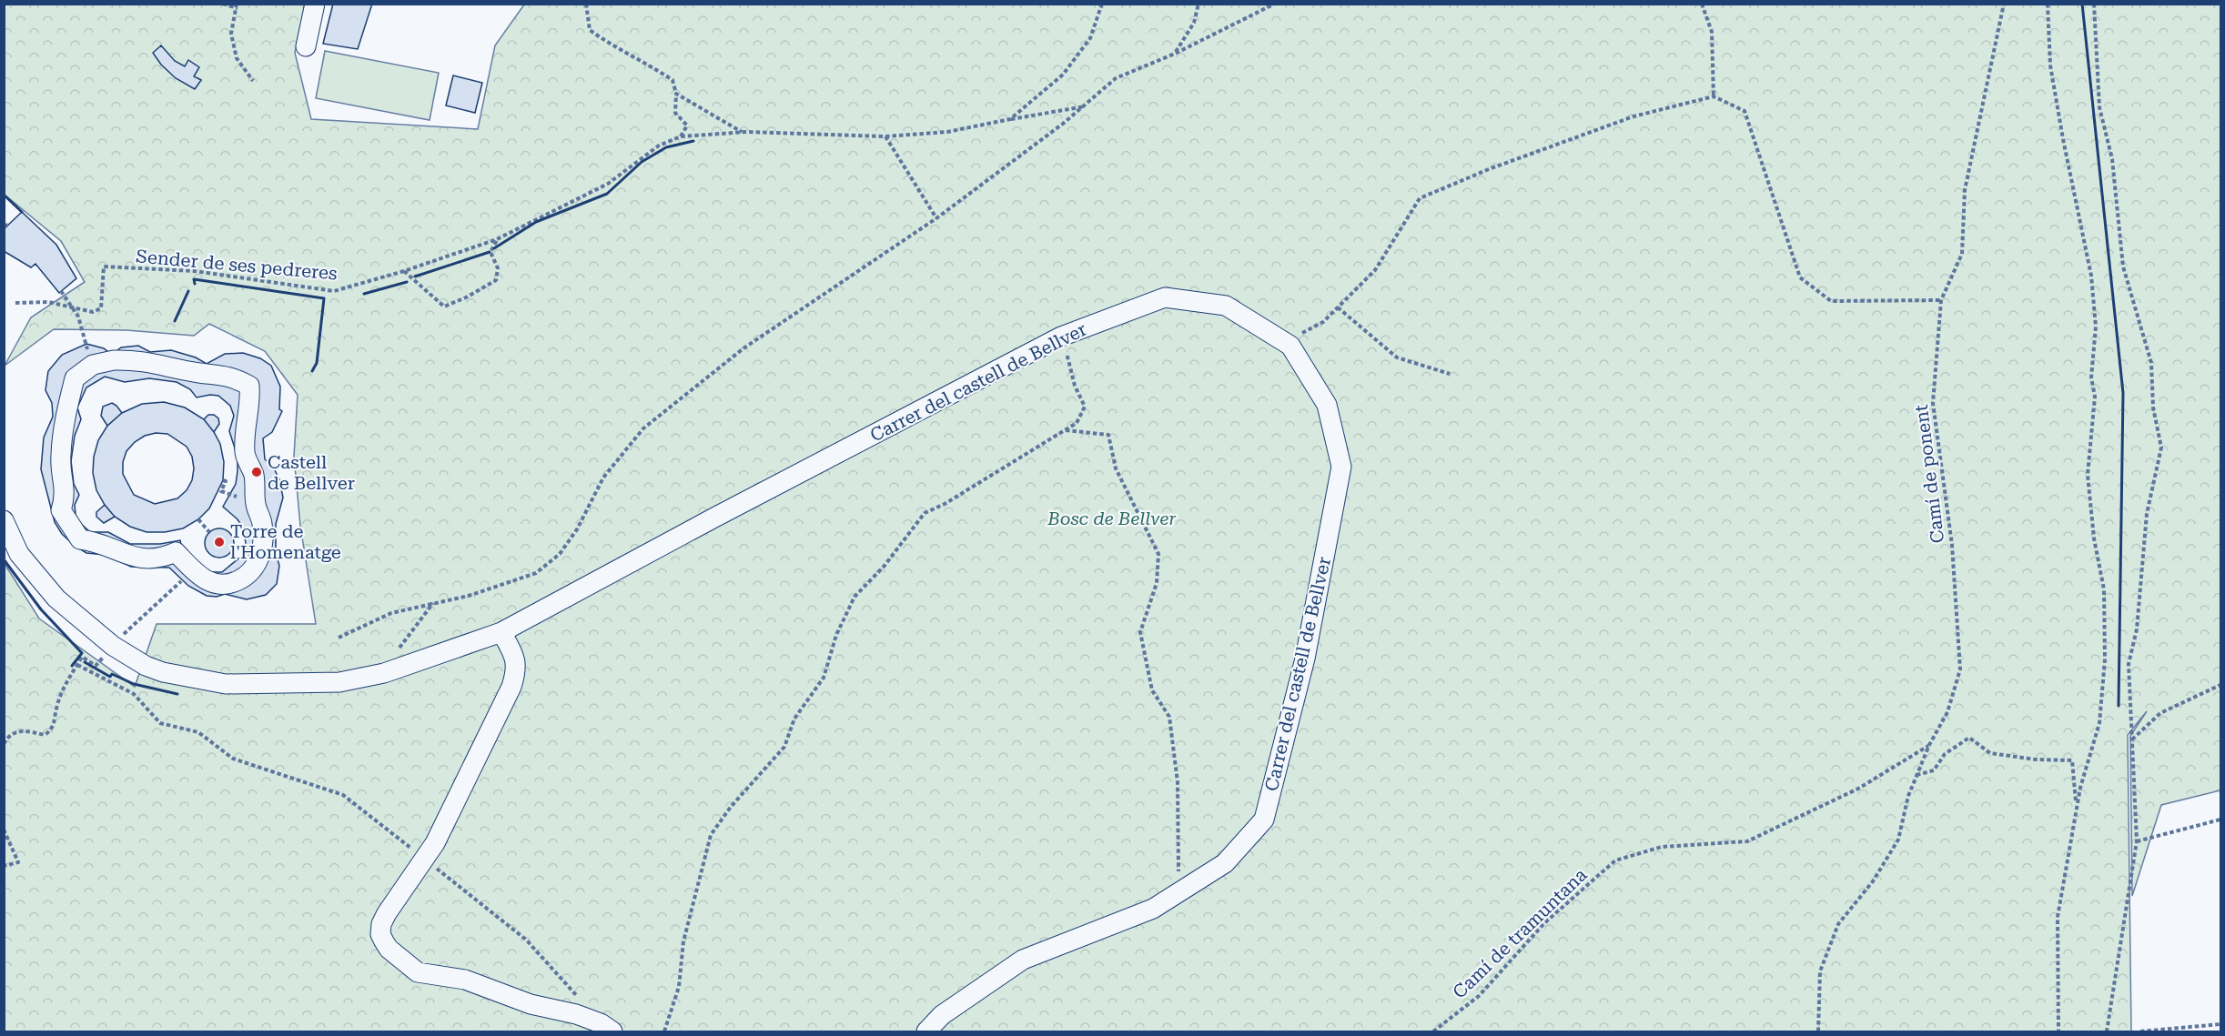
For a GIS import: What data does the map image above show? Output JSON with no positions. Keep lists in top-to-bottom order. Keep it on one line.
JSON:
{"streets":{"street":["Carrer del castell de Bellver"],"path":["Sender de ses pedreres","Camí de ponent","Camí de tramuntana"]},"crossings":[["Camí de ponent","Camí de tramuntana"]],"parks":["Bosc de Bellver"],"places":["Castell de Bellver","Torre de l'Homenatge"]}
